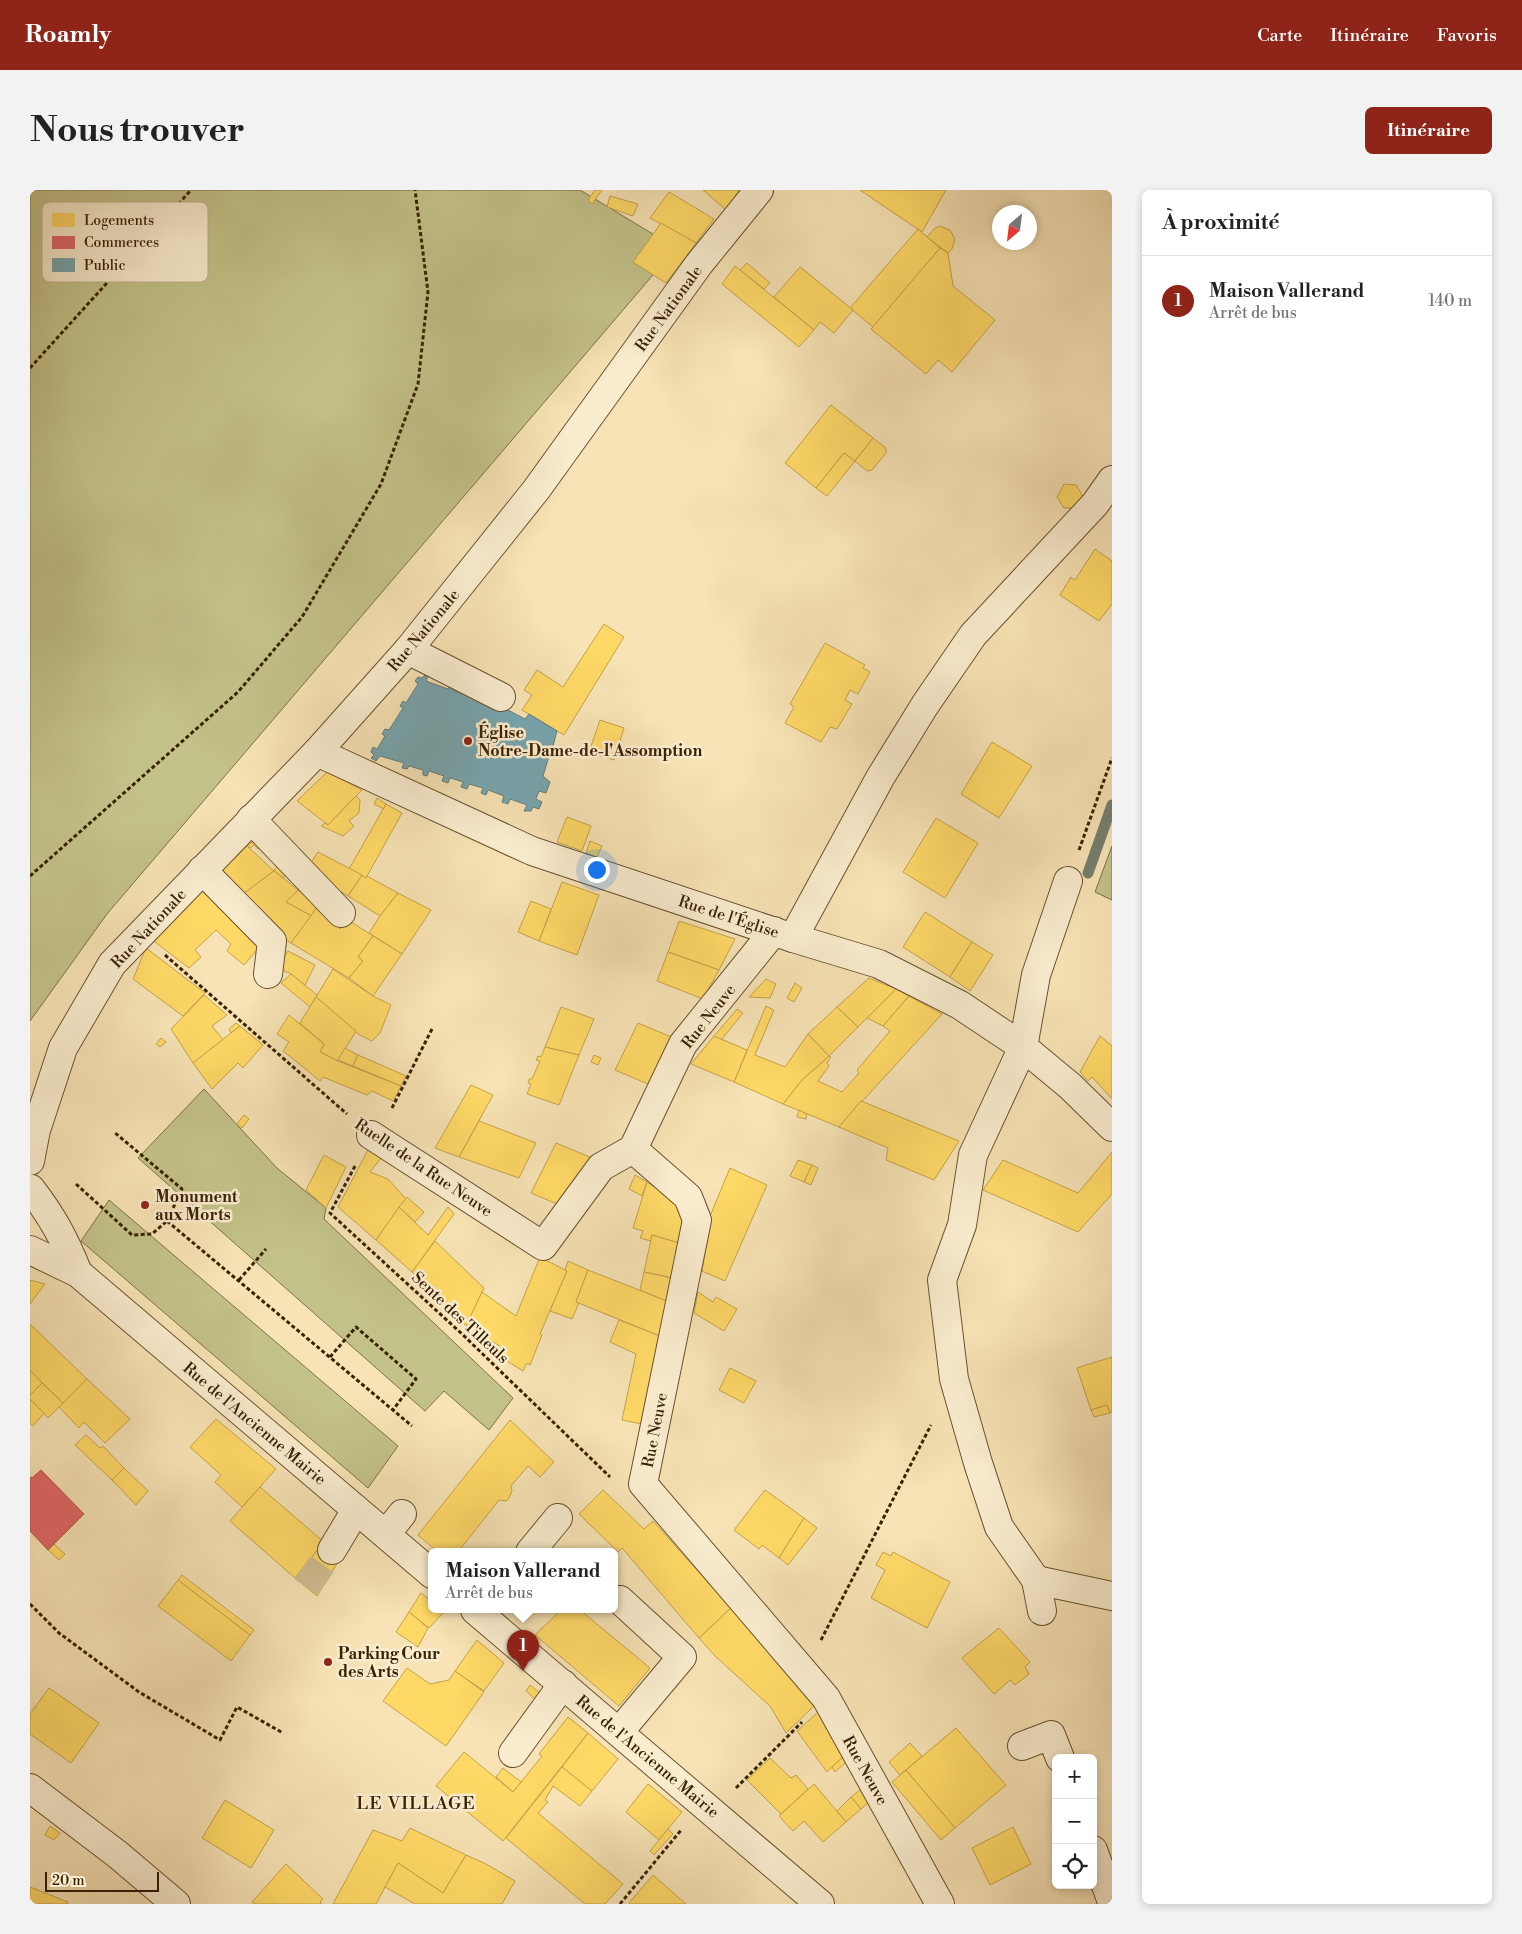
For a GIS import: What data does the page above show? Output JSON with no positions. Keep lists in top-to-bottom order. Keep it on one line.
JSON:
{"streets":{"street":["Rue Nationale","Rue de l'Église","Rue Neuve","Ruelle de la Rue Neuve","Rue de l'Ancienne Mairie"],"path":["Sente des Tilleuls"]},"crossings":[["Rue Nationale","Rue de l'Église"],["Rue Nationale","Ruelle de la Rue Neuve"],["Rue de l'Église","Rue Neuve"],["Rue Neuve","Ruelle de la Rue Neuve"],["Rue Neuve","Sente des Tilleuls"],["Ruelle de la Rue Neuve","Sente des Tilleuls"]],"districts":["LE VILLAGE"],"places":["Église Notre-Dame-de-l'Assomption","Monument aux Morts","Parking Cour des Arts"],"legend":["Logements","Commerces","Public"],"scale_bar":"20 m","north":"bottom left","page":{"header":"Roamly","nav":["Carte","Itinéraire","Favoris"],"buttons":"Itinéraire","title":"Nous trouver","heading":"À proximité","list":[{"mark":"1","name":"Maison Vallerand","note":"Arrêt de bus","value":"140 m"}],"popup":["Maison Vallerand","Arrêt de bus"],"pins":"1","map_buttons":["+","−"],"scale":"20 m"}}
